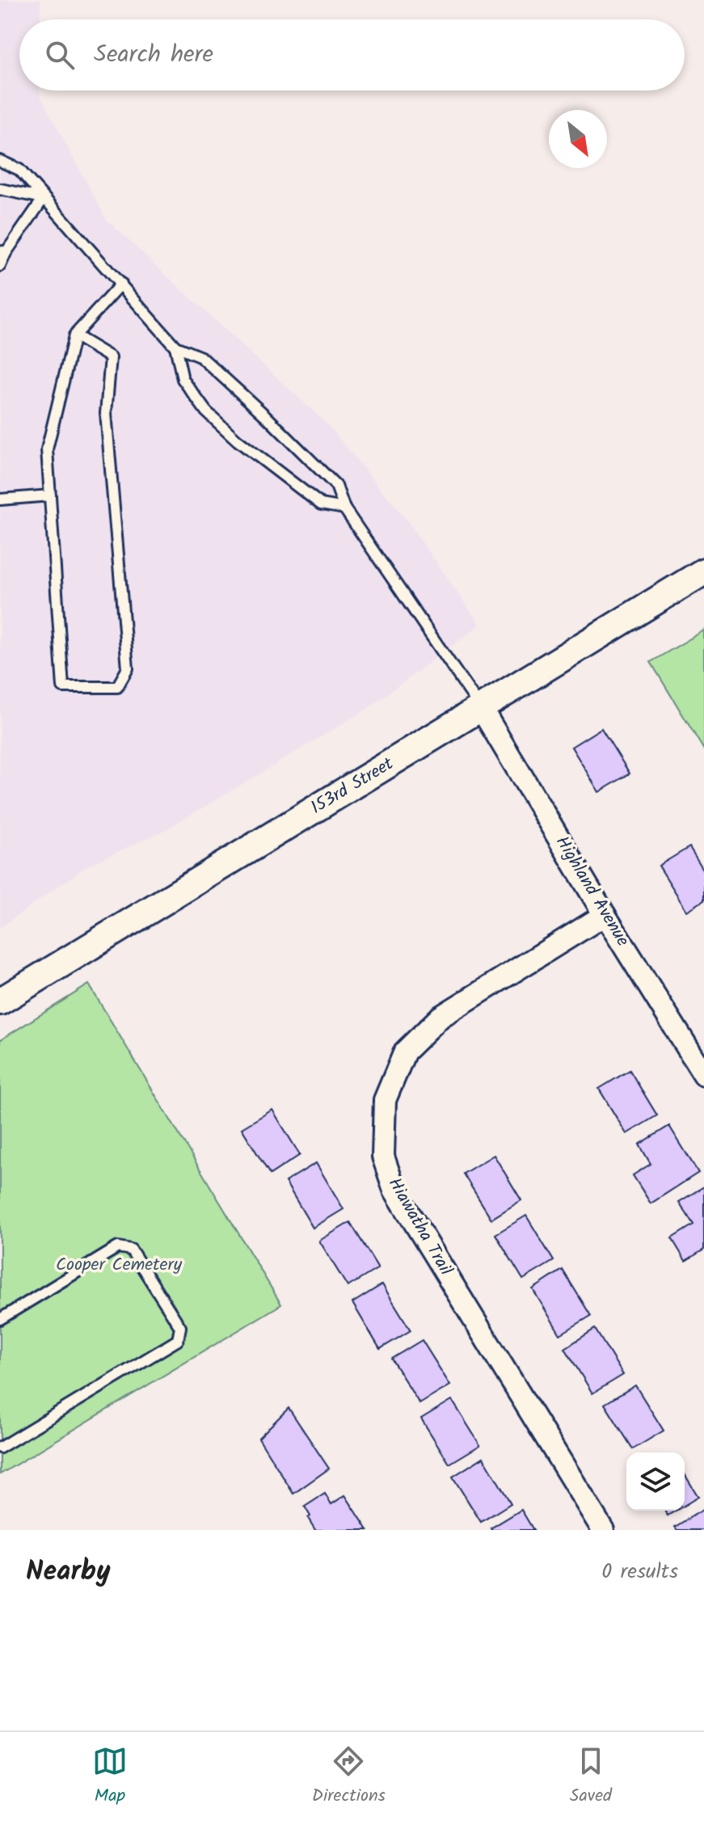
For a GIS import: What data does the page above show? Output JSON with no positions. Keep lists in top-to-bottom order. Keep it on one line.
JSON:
{"streets":{"street":["153rd Street","Highland Avenue","Hiawatha Trail"]},"crossings":[["153rd Street","Highland Avenue"],["Highland Avenue","Hiawatha Trail"]],"parks":["Cooper Cemetery"],"north":"bottom right","page":{"search":"Search here","heading":["Nearby","0 results"],"nav":["Map","Directions","Saved"]}}
